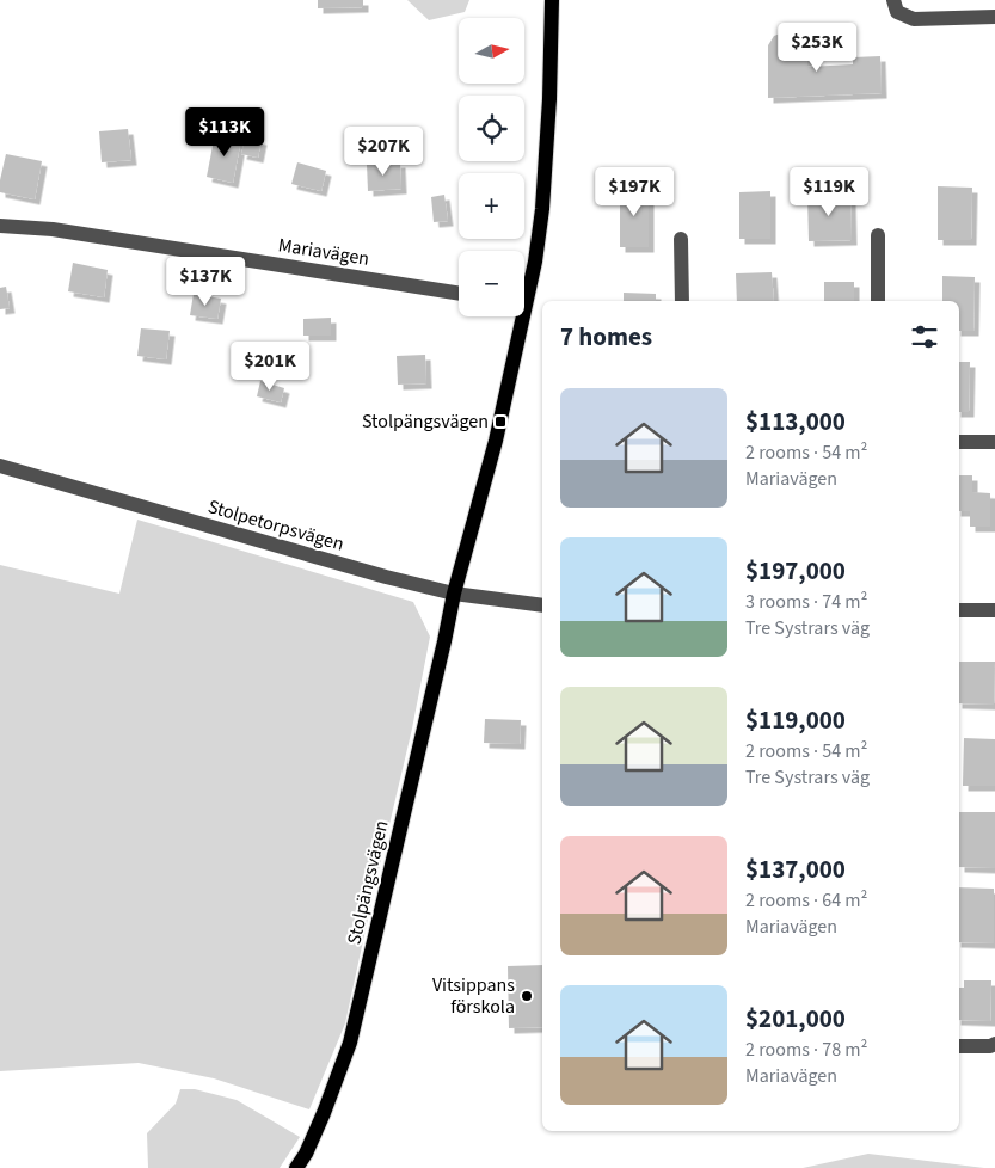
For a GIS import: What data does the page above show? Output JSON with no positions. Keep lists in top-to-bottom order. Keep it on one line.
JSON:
{"streets":{"main road":["Stolpängsvägen"],"street":["Mariavägen","Stolpetorpsvägen"]},"crossings":[["Stolpetorpsvägen","Stolpängsvägen"]],"places":{"transit":["Stolpängsvägen"],"other":["Vitsippans förskola"]},"north":"right","page":{"map_buttons":["+","−"],"price":["$253K","$113K","$207K","$197K","$119K","$137K","$201K"],"heading":"7 homes","list":[{"name":"$113,000","note":"2 rooms · 54 m² · Mariavägen"},{"name":"$197,000","note":"3 rooms · 74 m² · Tre Systrars väg"},{"name":"$119,000","note":"2 rooms · 54 m² · Tre Systrars väg"},{"name":"$137,000","note":"2 rooms · 64 m² · Mariavägen"},{"name":"$201,000","note":"2 rooms · 78 m² · Mariavägen"}]}}
